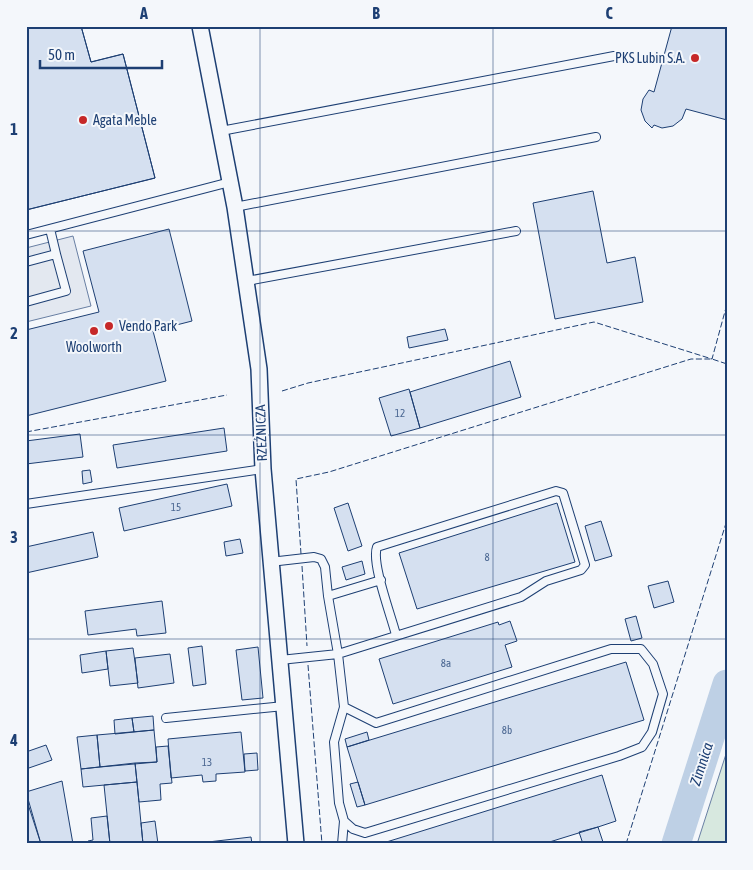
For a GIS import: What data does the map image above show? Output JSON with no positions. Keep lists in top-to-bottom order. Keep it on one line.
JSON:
{"streets":{"street":["RZEŹNICZA"]},"water":["Zimnica"],"places":["PKS Lubin S.A.","Agata Meble","Vendo Park","Woolworth"],"house_numbers":["12","15","8","8a","8b","13"],"scale_bar":"50 m","grid":{"columns":["A","B","C"],"rows":["1","2","3","4"]}}
